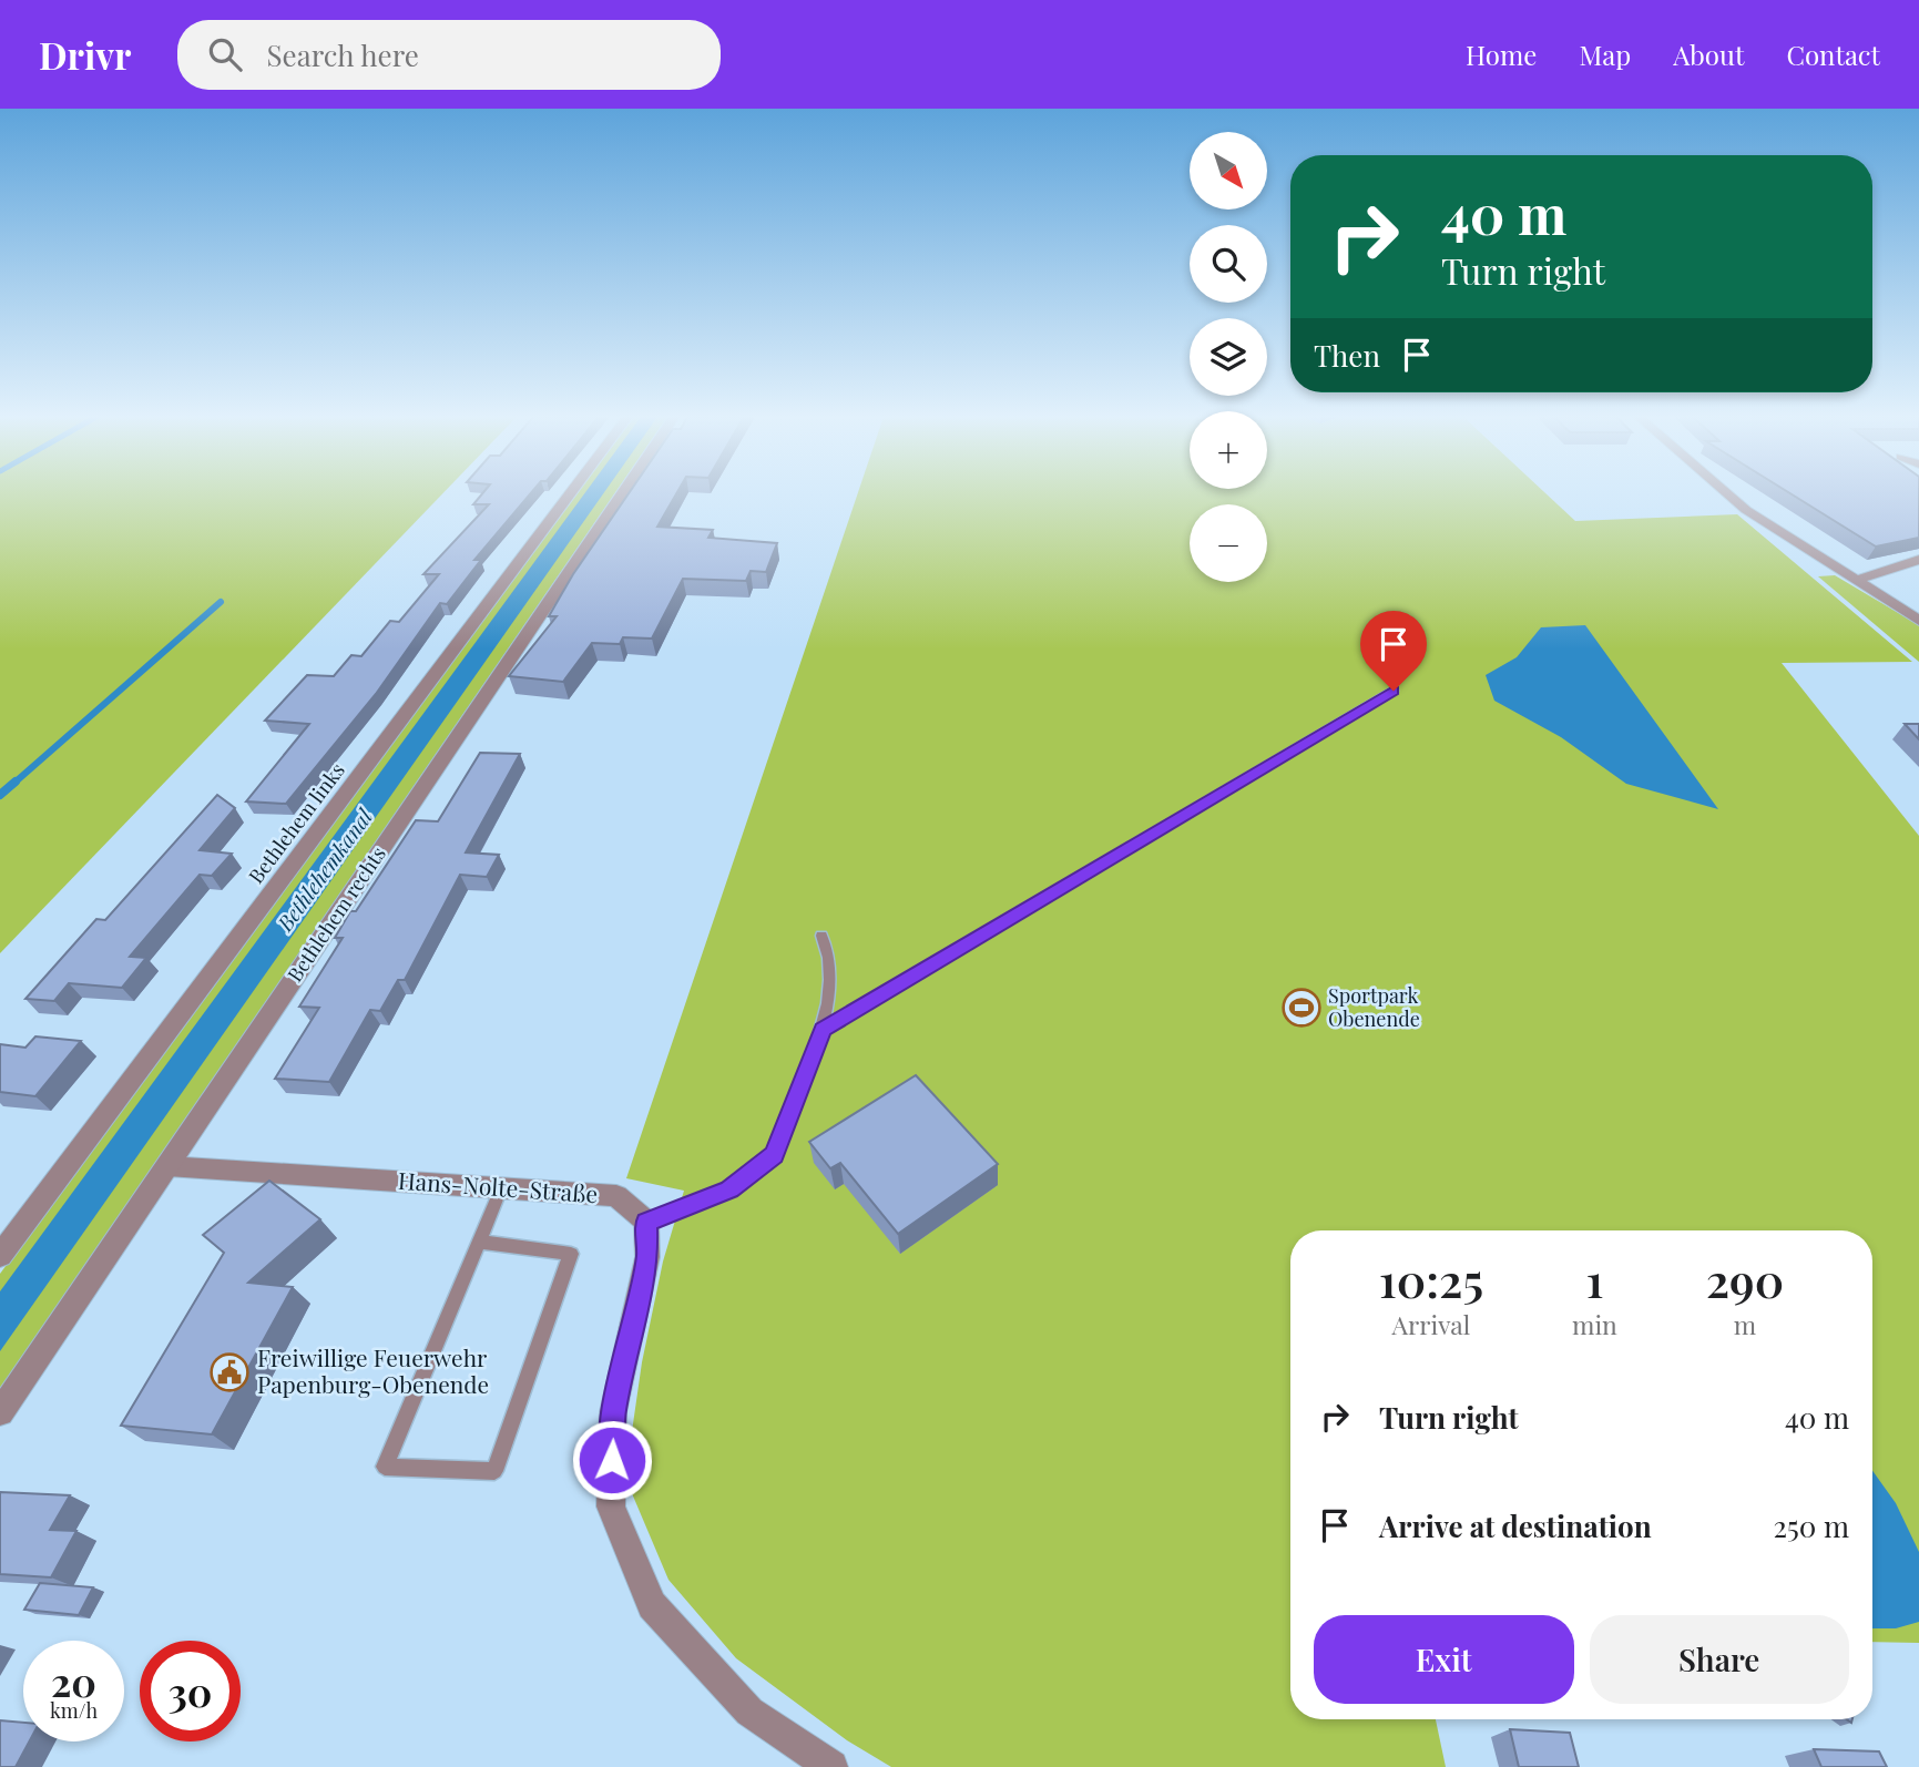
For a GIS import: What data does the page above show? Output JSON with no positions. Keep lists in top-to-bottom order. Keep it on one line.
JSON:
{"streets":{"street":["Bethlehem links","Bethlehem rechts","Hans-Nolte-Straße"]},"crossings":[["Bethlehem rechts","Hans-Nolte-Straße"]],"water":["Bethlehemkanal"],"places":{"sports":["Sportpark Obenende"],"public building":["Freiwillige Feuerwehr Papenburg-Obenende"]},"north":"bottom right","page":{"header":"Drivr","search":"Search here","nav":["Home","Map","About","Contact"],"map_buttons":["+","−"],"turn":["40 m","Turn right"],"then":"Then","eta":["10:25","Arrival","1","min","290","m"],"list":[{"name":"Turn right","value":"40 m"},{"name":"Arrive at destination","value":"250 m"}],"buttons":["Exit","Share"],"speed":"20 km/h","limit":"30"}}
